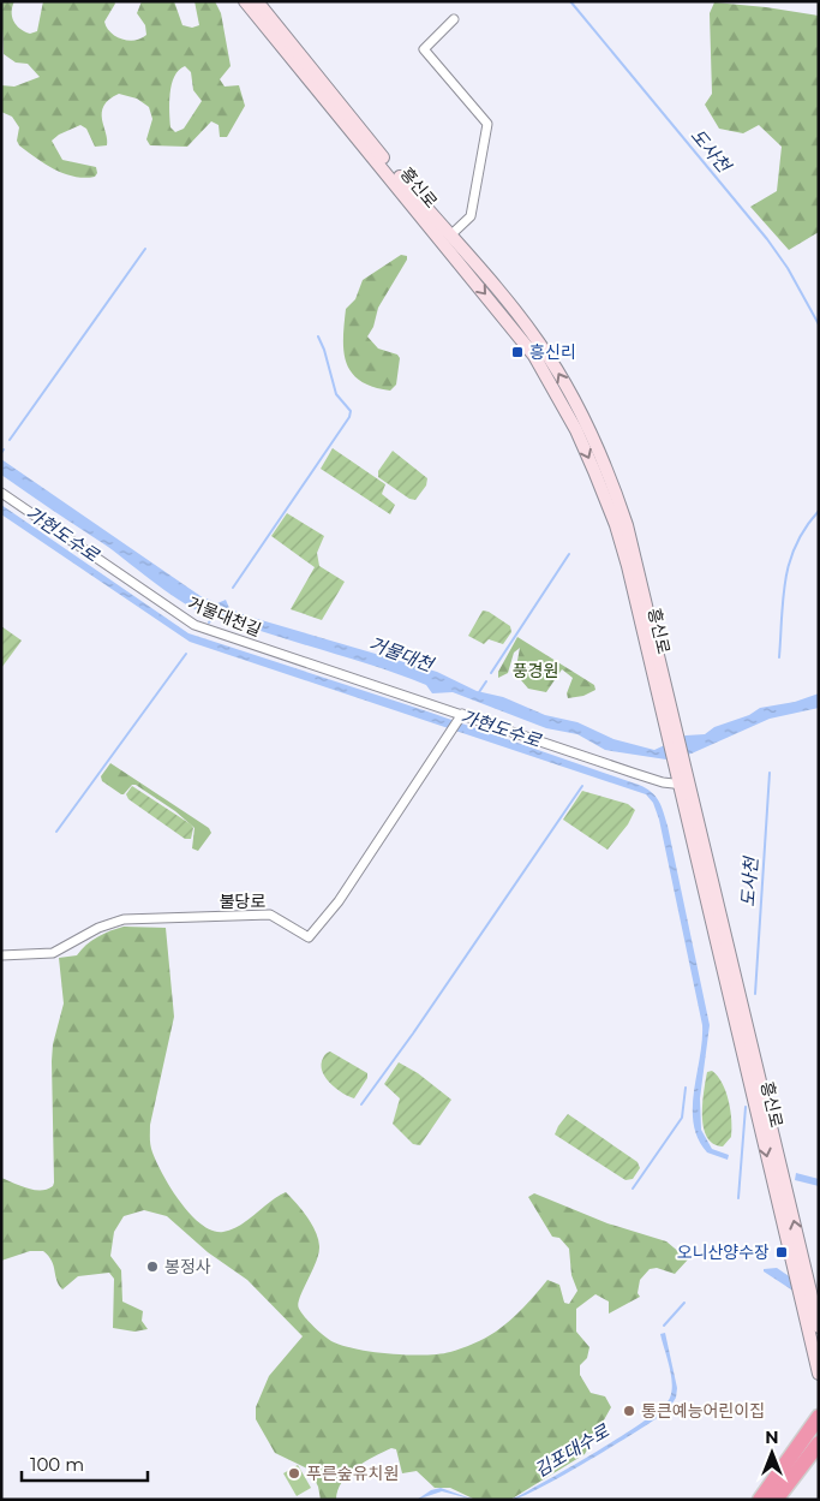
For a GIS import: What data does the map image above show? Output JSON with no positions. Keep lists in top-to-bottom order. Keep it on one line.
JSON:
{"streets":{"main road":["흥신로"],"street":["거물대천길","불당로"]},"crossings":[["거물대천길","불당로"]],"water":["도사천","가현도수로","거물대천","김포대수로"],"parks":["풍경원"],"places":{"transit":["흥신리","오니산양수장"],"other":["봉정사","통큰예능어린이집","푸른숲유치원"]},"scale_bar":"100 m","north":"top"}
